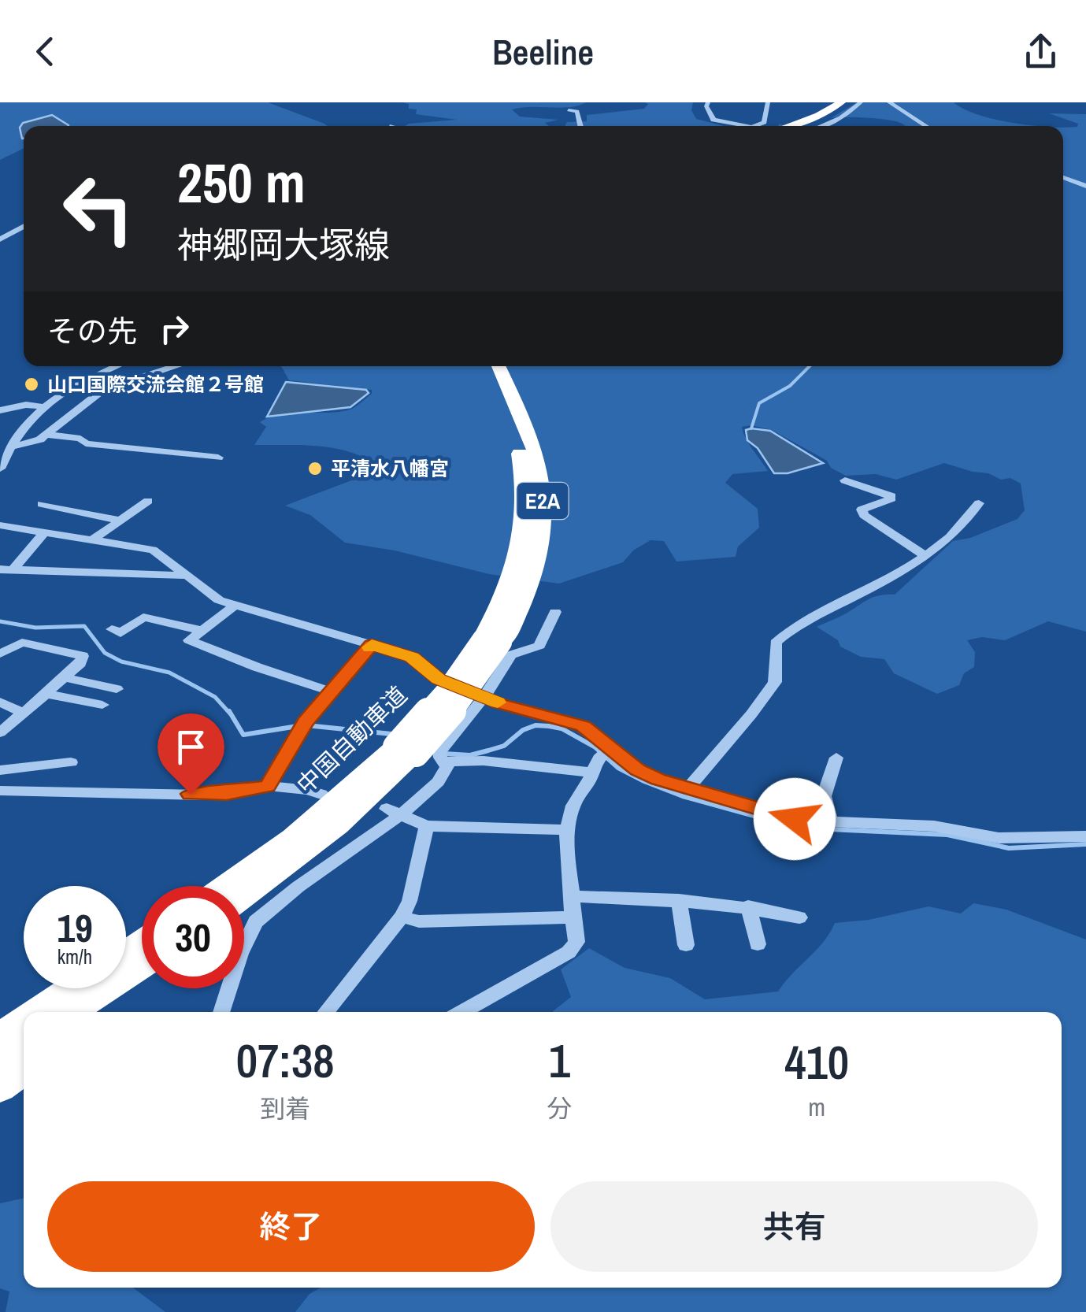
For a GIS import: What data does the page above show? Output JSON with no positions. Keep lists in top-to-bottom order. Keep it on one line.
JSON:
{"streets":{"highway":["E2A","中国自動車道"]},"places":["山口国際交流会館２号館","平清水八幡宮"],"page":{"header":"Beeline","turn":["250 m","神郷岡大塚線"],"then":"その先","speed":"19 km/h","limit":"30","eta":["07:38","到着","1","分","410","m"],"buttons":["終了","共有"]}}
